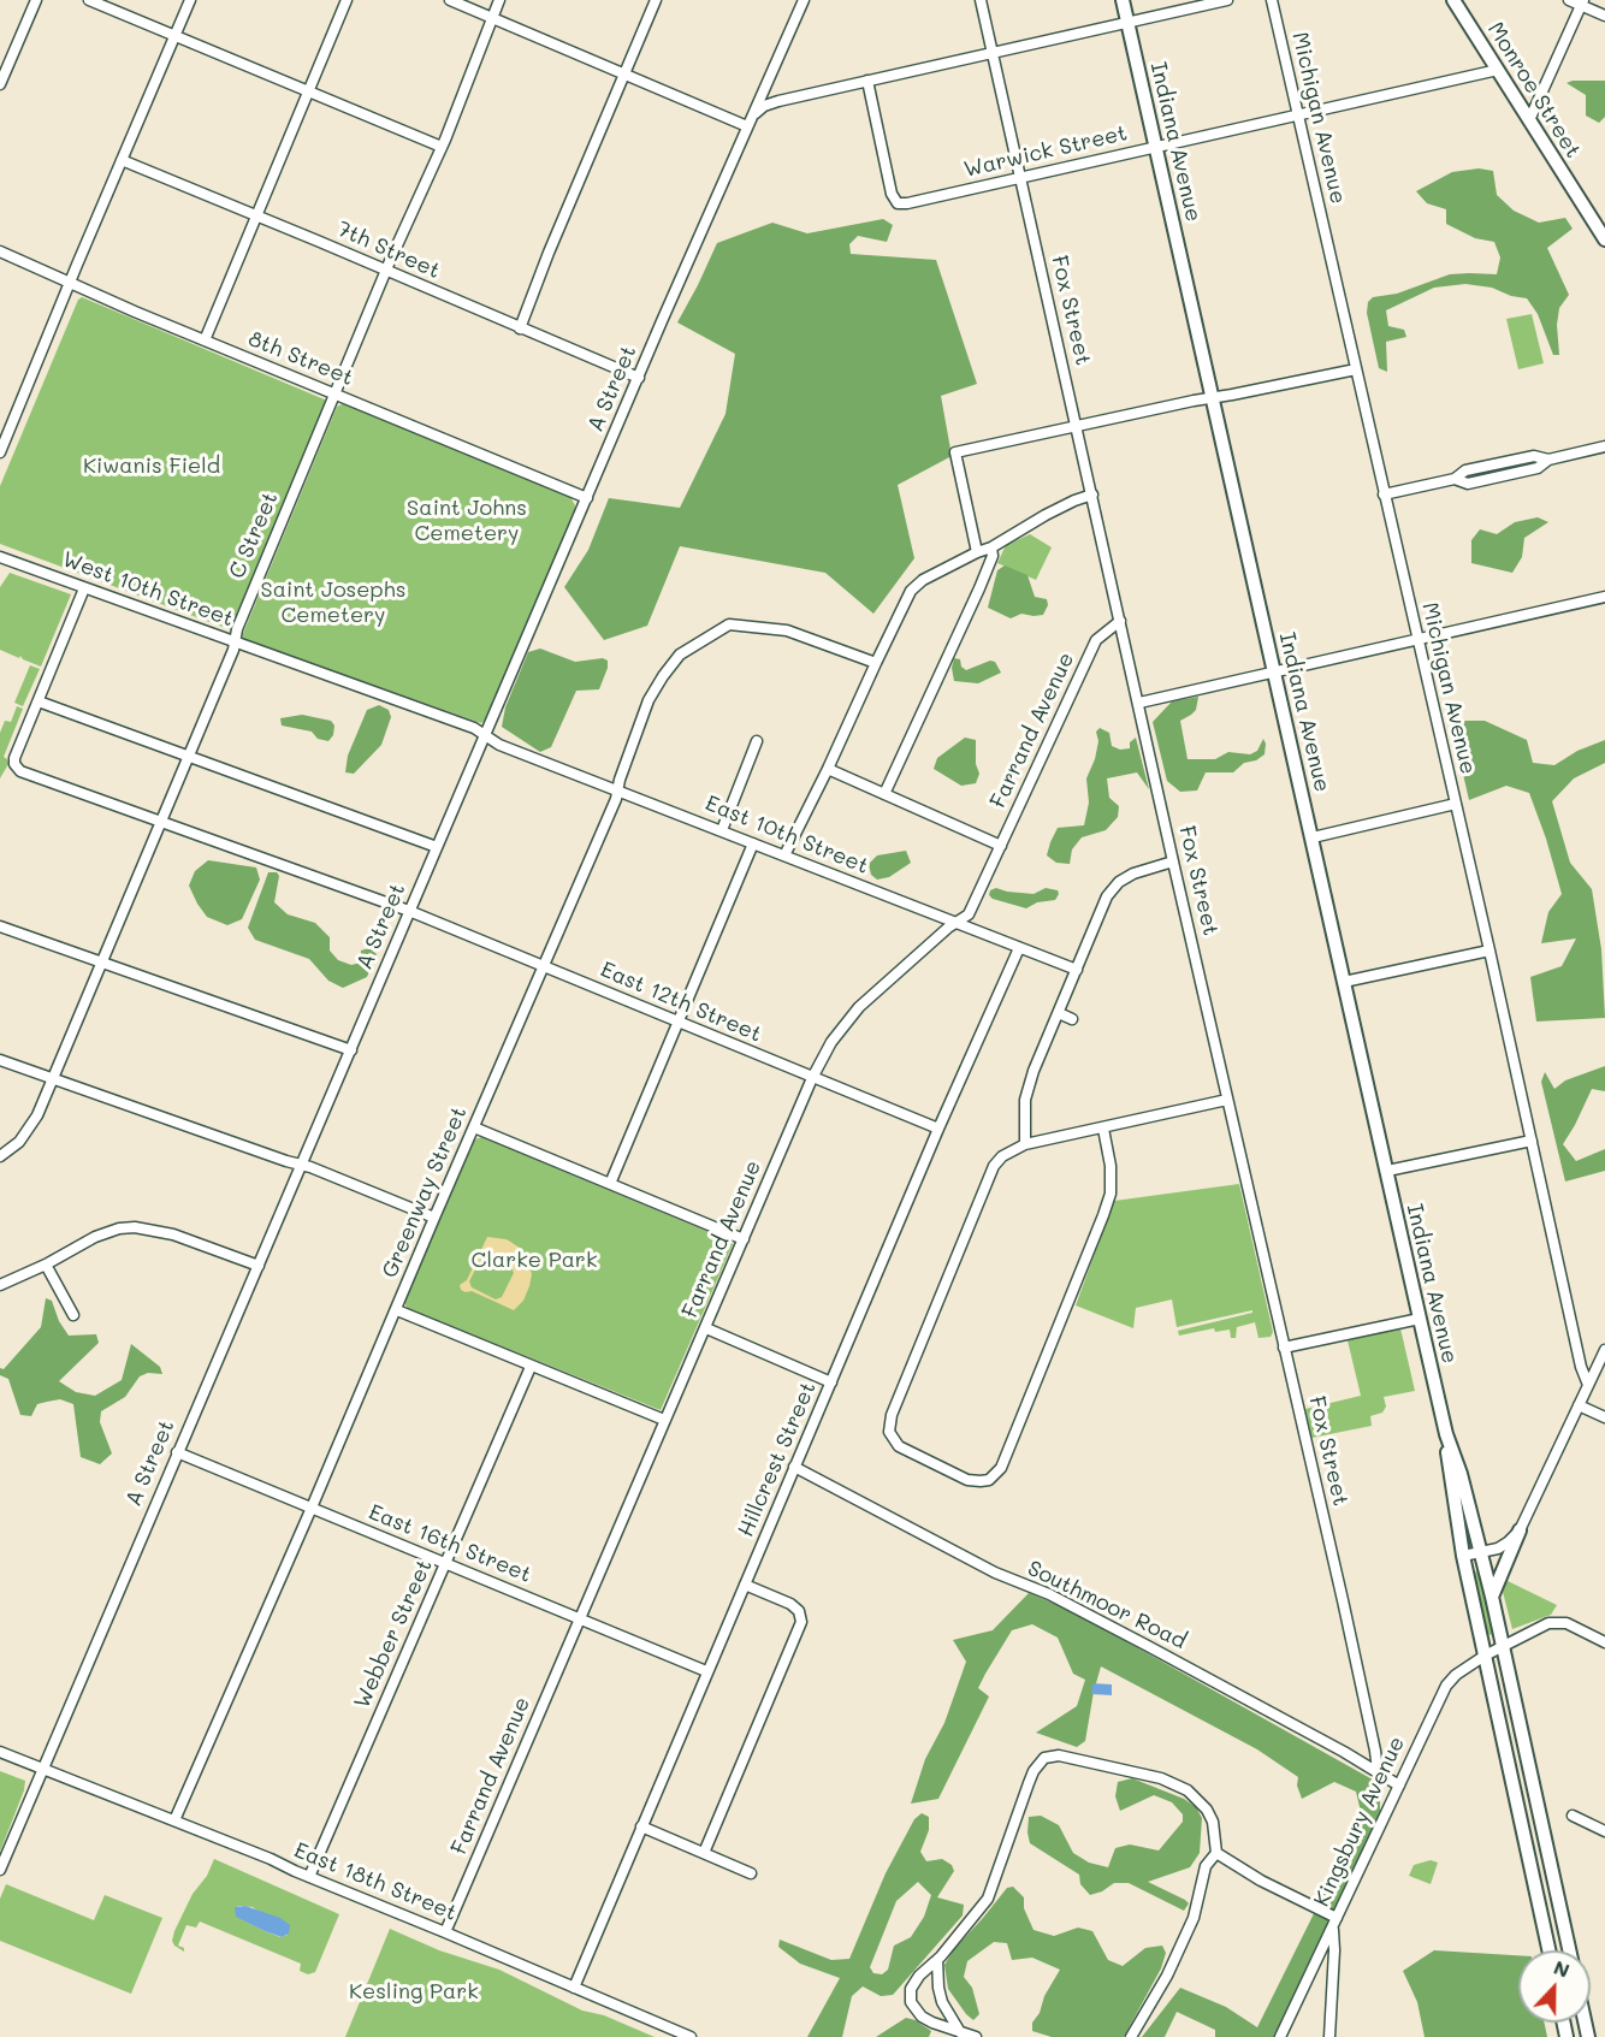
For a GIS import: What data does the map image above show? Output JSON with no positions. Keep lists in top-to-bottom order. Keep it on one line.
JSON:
{"streets":{"main road":["Monroe Street","Indiana Avenue"],"street":["Michigan Avenue","Warwick Street","7th Street","Fox Street","8th Street","A Street","C Street","West 10th Street","Farrand Avenue","East 10th Street","East 12th Street","Greenway Street","Hillcrest Street","East 16th Street","Southmoor Road","Webber Street","Kingsbury Avenue","East 18th Street"]},"crossings":[["Monroe Street","Warwick Street"],["Michigan Avenue","Warwick Street"],["Indiana Avenue","Warwick Street"],["Indiana Avenue","Kingsbury Avenue"],["Warwick Street","Fox Street"],["7th Street","A Street"],["7th Street","C Street"],["Fox Street","Farrand Avenue"],["Fox Street","Southmoor Road"],["8th Street","A Street"],["8th Street","C Street"],["A Street","West 10th Street"],["A Street","East 10th Street"],["A Street","East 12th Street"],["A Street","East 16th Street"],["A Street","East 18th Street"],["C Street","West 10th Street"],["C Street","East 12th Street"],["West 10th Street","East 10th Street"],["Farrand Avenue","East 10th Street"],["Farrand Avenue","East 12th Street"],["Farrand Avenue","East 16th Street"],["Farrand Avenue","East 18th Street"],["East 10th Street","Greenway Street"],["East 10th Street","Hillcrest Street"],["East 12th Street","Greenway Street"],["East 12th Street","Hillcrest Street"],["Greenway Street","East 16th Street"],["Greenway Street","East 18th Street"],["Hillcrest Street","East 16th Street"],["Hillcrest Street","Southmoor Road"],["Hillcrest Street","East 18th Street"],["East 16th Street","Webber Street"],["Southmoor Road","Kingsbury Avenue"],["Webber Street","East 18th Street"]],"parks":["Kiwanis Field","Saint Johns Cemetery","Saint Josephs Cemetery","Clarke Park","Kesling Park"],"north":"top"}
